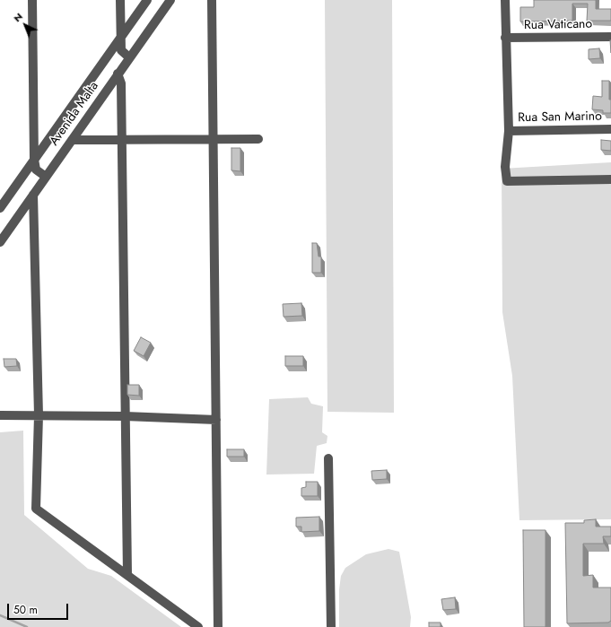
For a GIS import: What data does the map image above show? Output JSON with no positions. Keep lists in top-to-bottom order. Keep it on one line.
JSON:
{"streets":{"street":["Rua Vaticano","Avenida Malta","Rua San Marino"]},"scale_bar":"50 m","north":"top left"}
